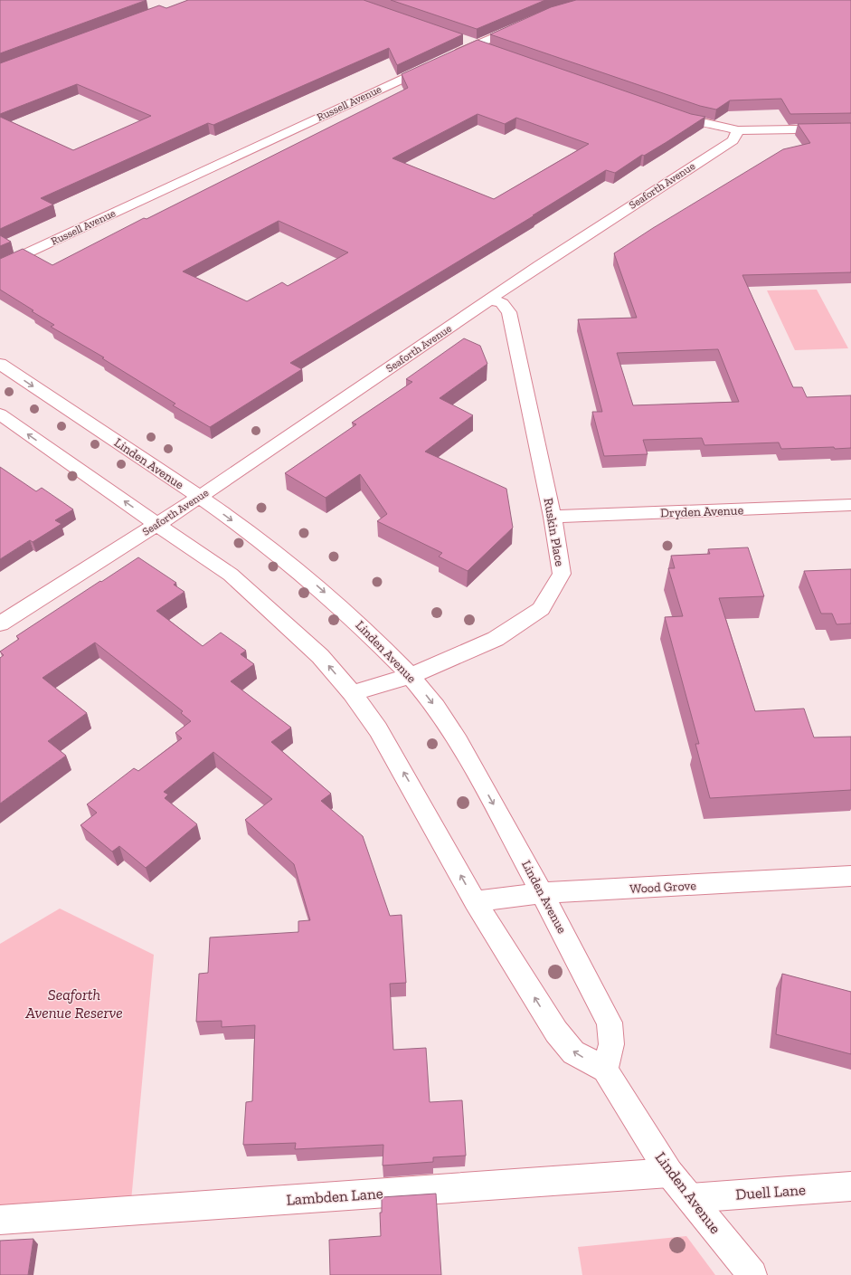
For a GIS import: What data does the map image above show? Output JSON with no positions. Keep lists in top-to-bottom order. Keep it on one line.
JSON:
{"streets":{"street":["Russell Avenue","Seaforth Avenue","Linden Avenue","Dryden Avenue","Ruskin Place","Wood Grove","Duell Lane","Lambden Lane"]},"crossings":[["Seaforth Avenue","Linden Avenue"],["Seaforth Avenue","Ruskin Place"],["Linden Avenue","Ruskin Place"],["Linden Avenue","Wood Grove"],["Linden Avenue","Duell Lane"],["Linden Avenue","Lambden Lane"],["Dryden Avenue","Ruskin Place"]],"parks":["Seaforth Avenue Reserve"]}
